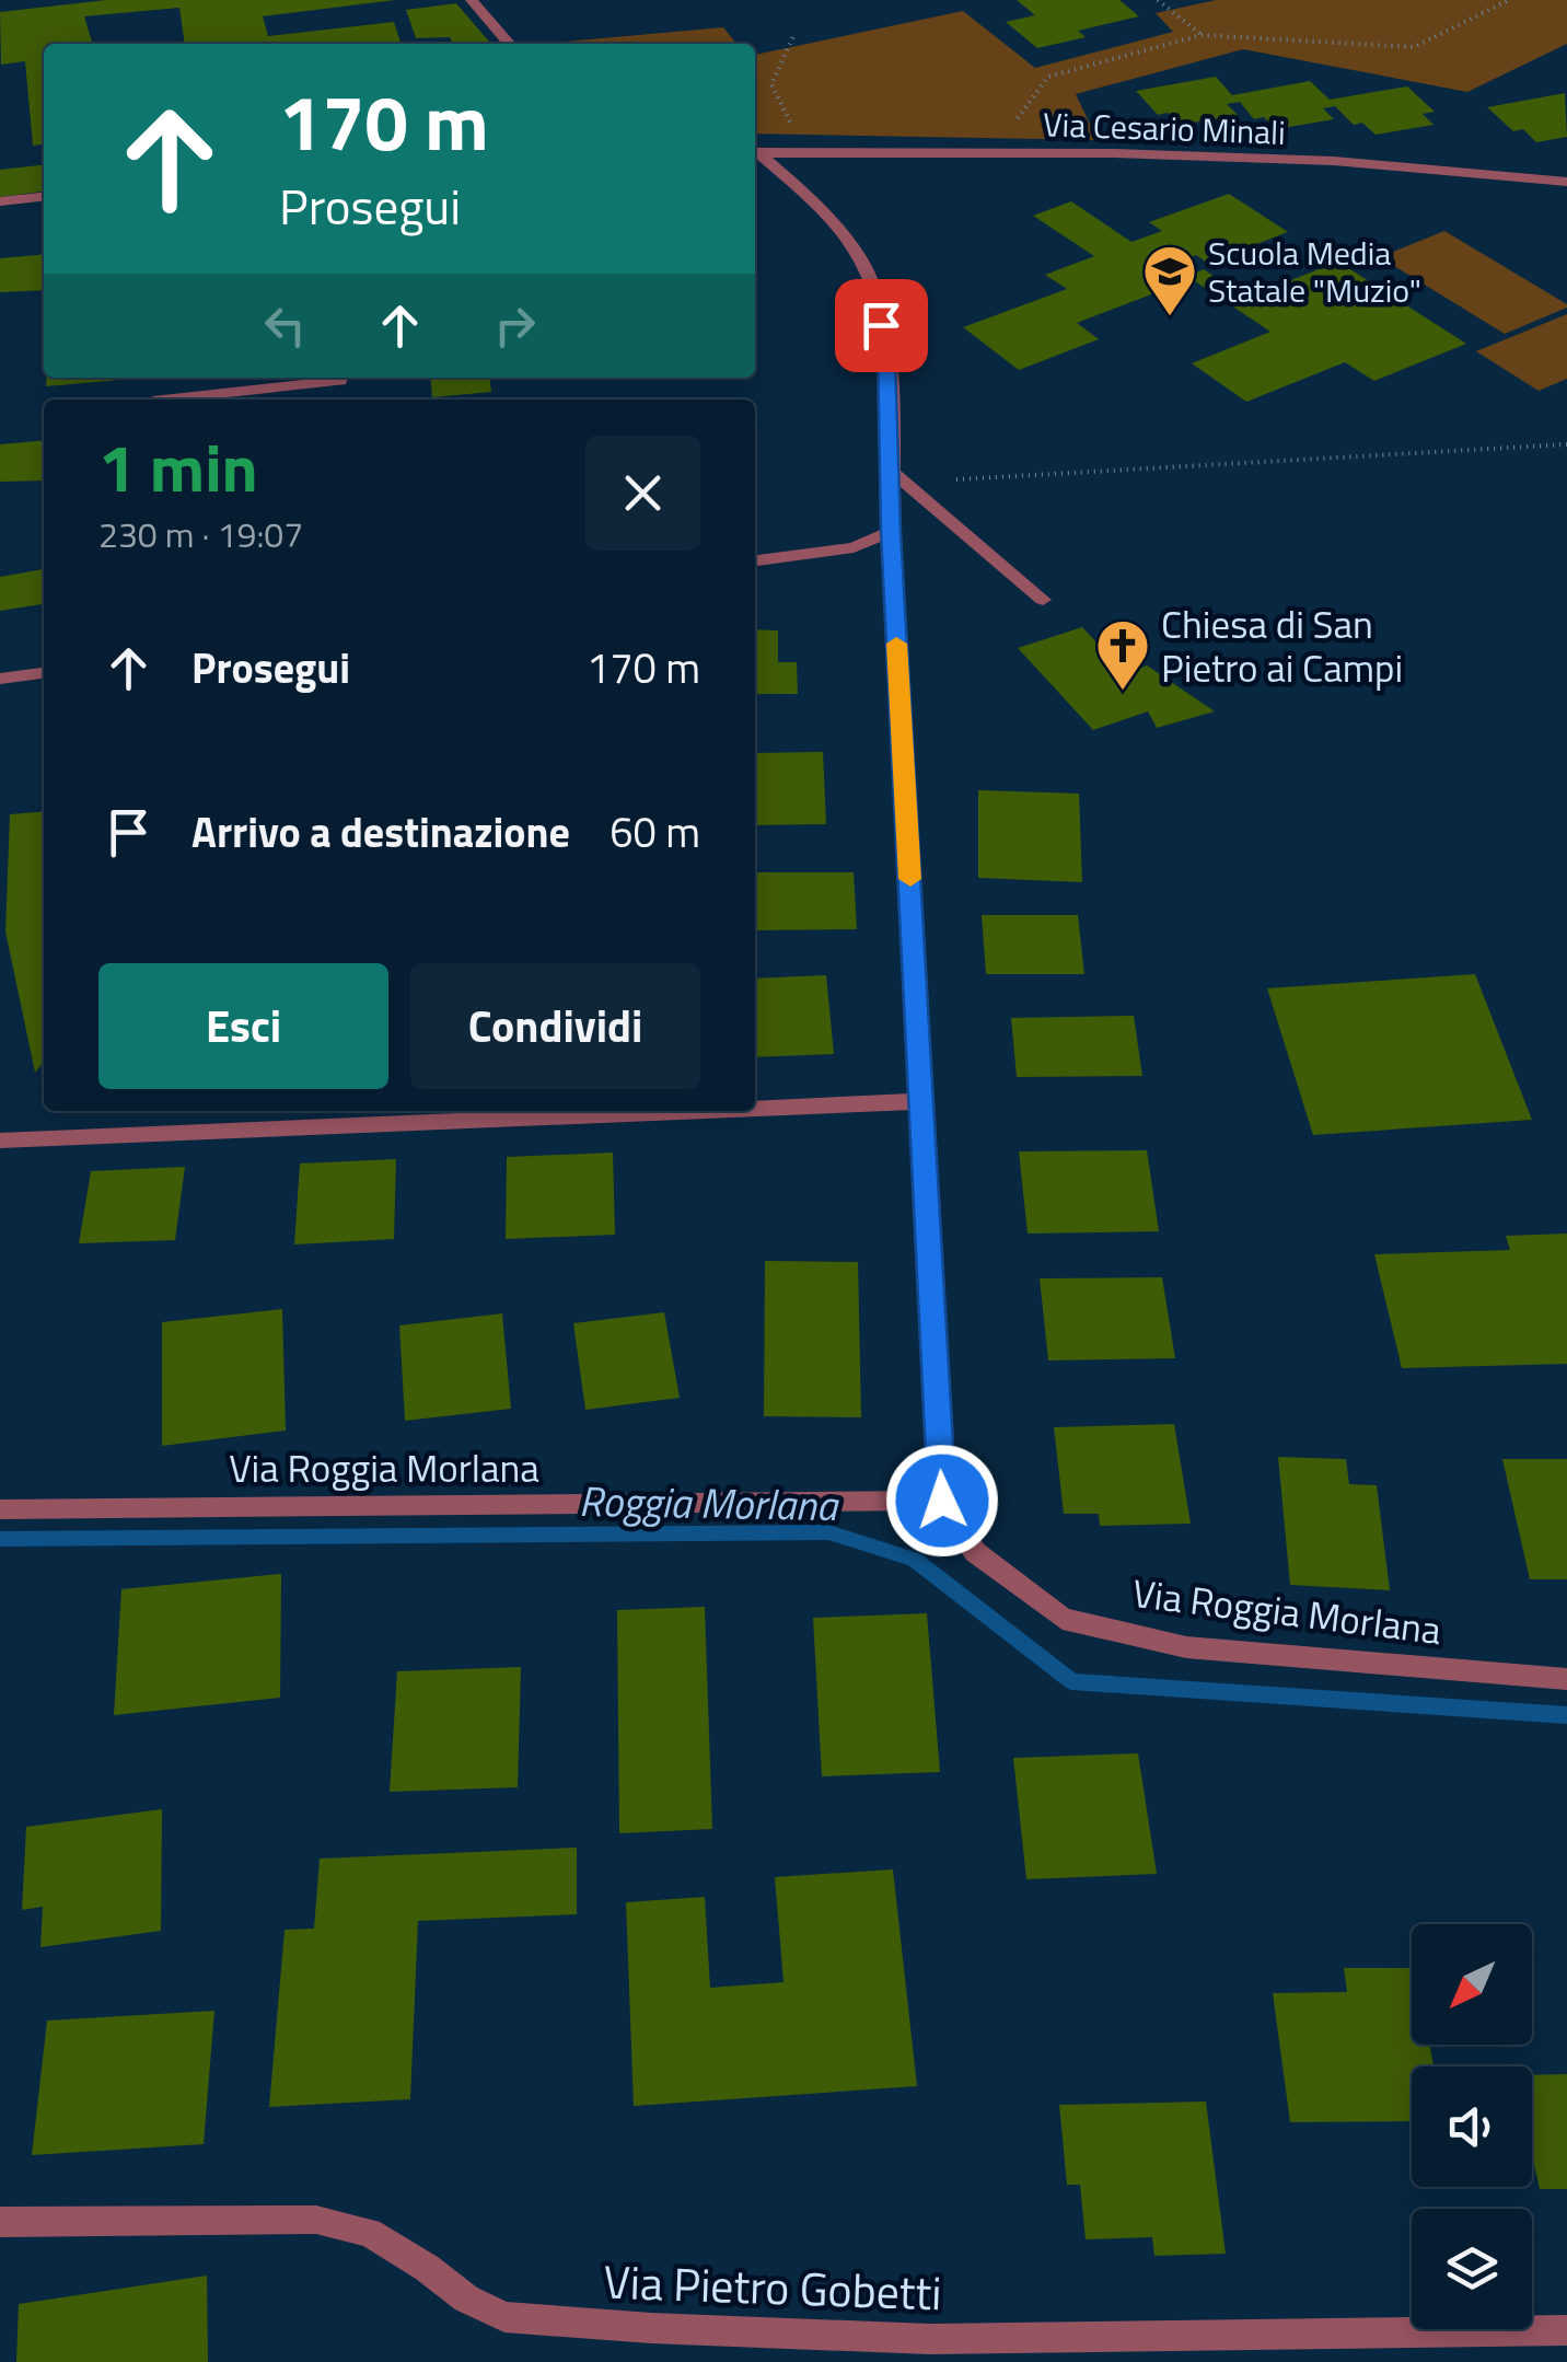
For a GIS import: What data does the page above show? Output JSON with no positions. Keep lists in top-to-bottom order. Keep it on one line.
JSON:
{"streets":{"street":["Via Cesario Minali","Via Roggia Morlana","Via Pietro Gobetti"]},"water":["Roggia Morlana"],"places":{"school or university":["Scuola Media Statale \"Muzio\""],"church":["Chiesa di San Pietro ai Campi"]},"north":"bottom left","page":{"turn":["170 m","Prosegui"],"heading":["1 min","230 m · 19:07"],"list":[{"name":"Prosegui","value":"170 m"},{"name":"Arrivo a destinazione","value":"60 m"}],"buttons":["Esci","Condividi"]}}
